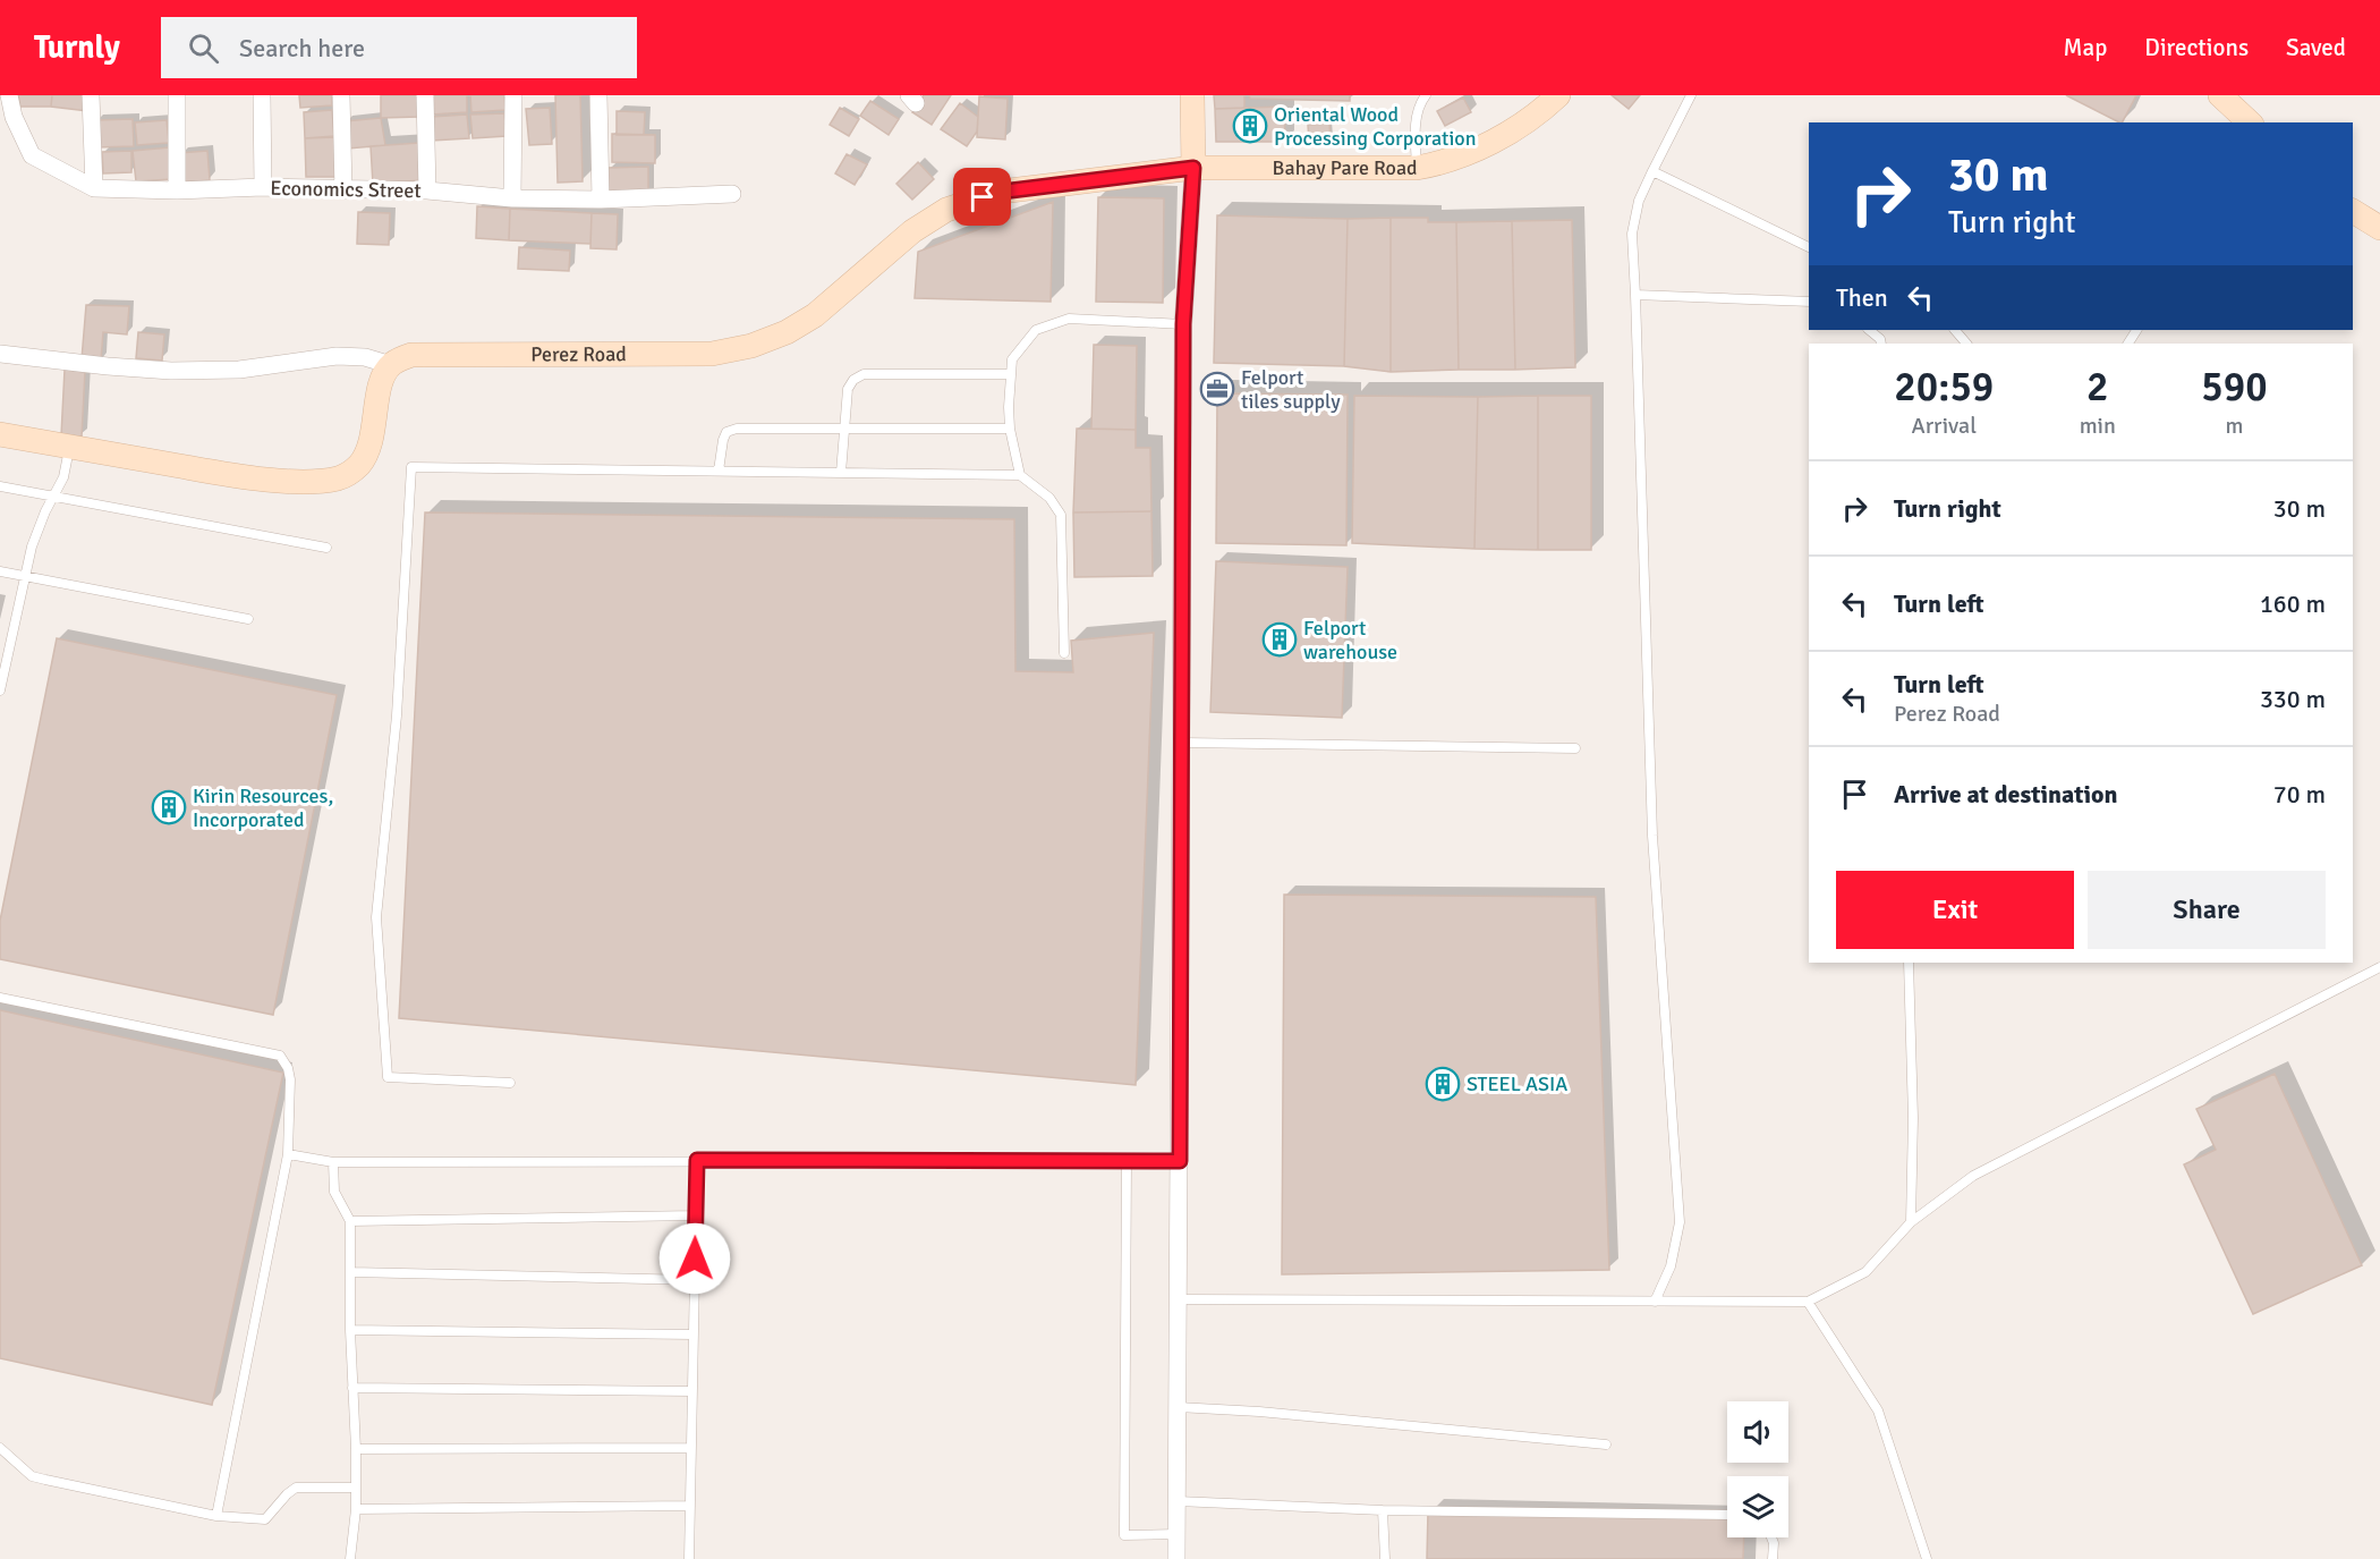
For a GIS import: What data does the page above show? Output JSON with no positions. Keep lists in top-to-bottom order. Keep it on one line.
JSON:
{"streets":{"street":["Bahay Pare Road","Economics Street","Perez Road"]},"crossings":[["Bahay Pare Road","Perez Road"]],"places":{"building":["Oriental Wood Processing Corporation","Felport warehouse","Kirin Resources, Incorporated","STEEL ASIA"],"office":["Felport tiles supply"]},"page":{"header":"Turnly","search":"Search here","nav":["Map","Directions","Saved"],"turn":["30 m","Turn right"],"then":"Then","eta":["20:59","Arrival","2","min","590","m"],"list":[{"name":"Turn right","value":"30 m"},{"name":"Turn left","value":"160 m"},{"name":"Turn left","note":"Perez Road","value":"330 m"},{"name":"Arrive at destination","value":"70 m"}],"buttons":["Exit","Share"]}}
